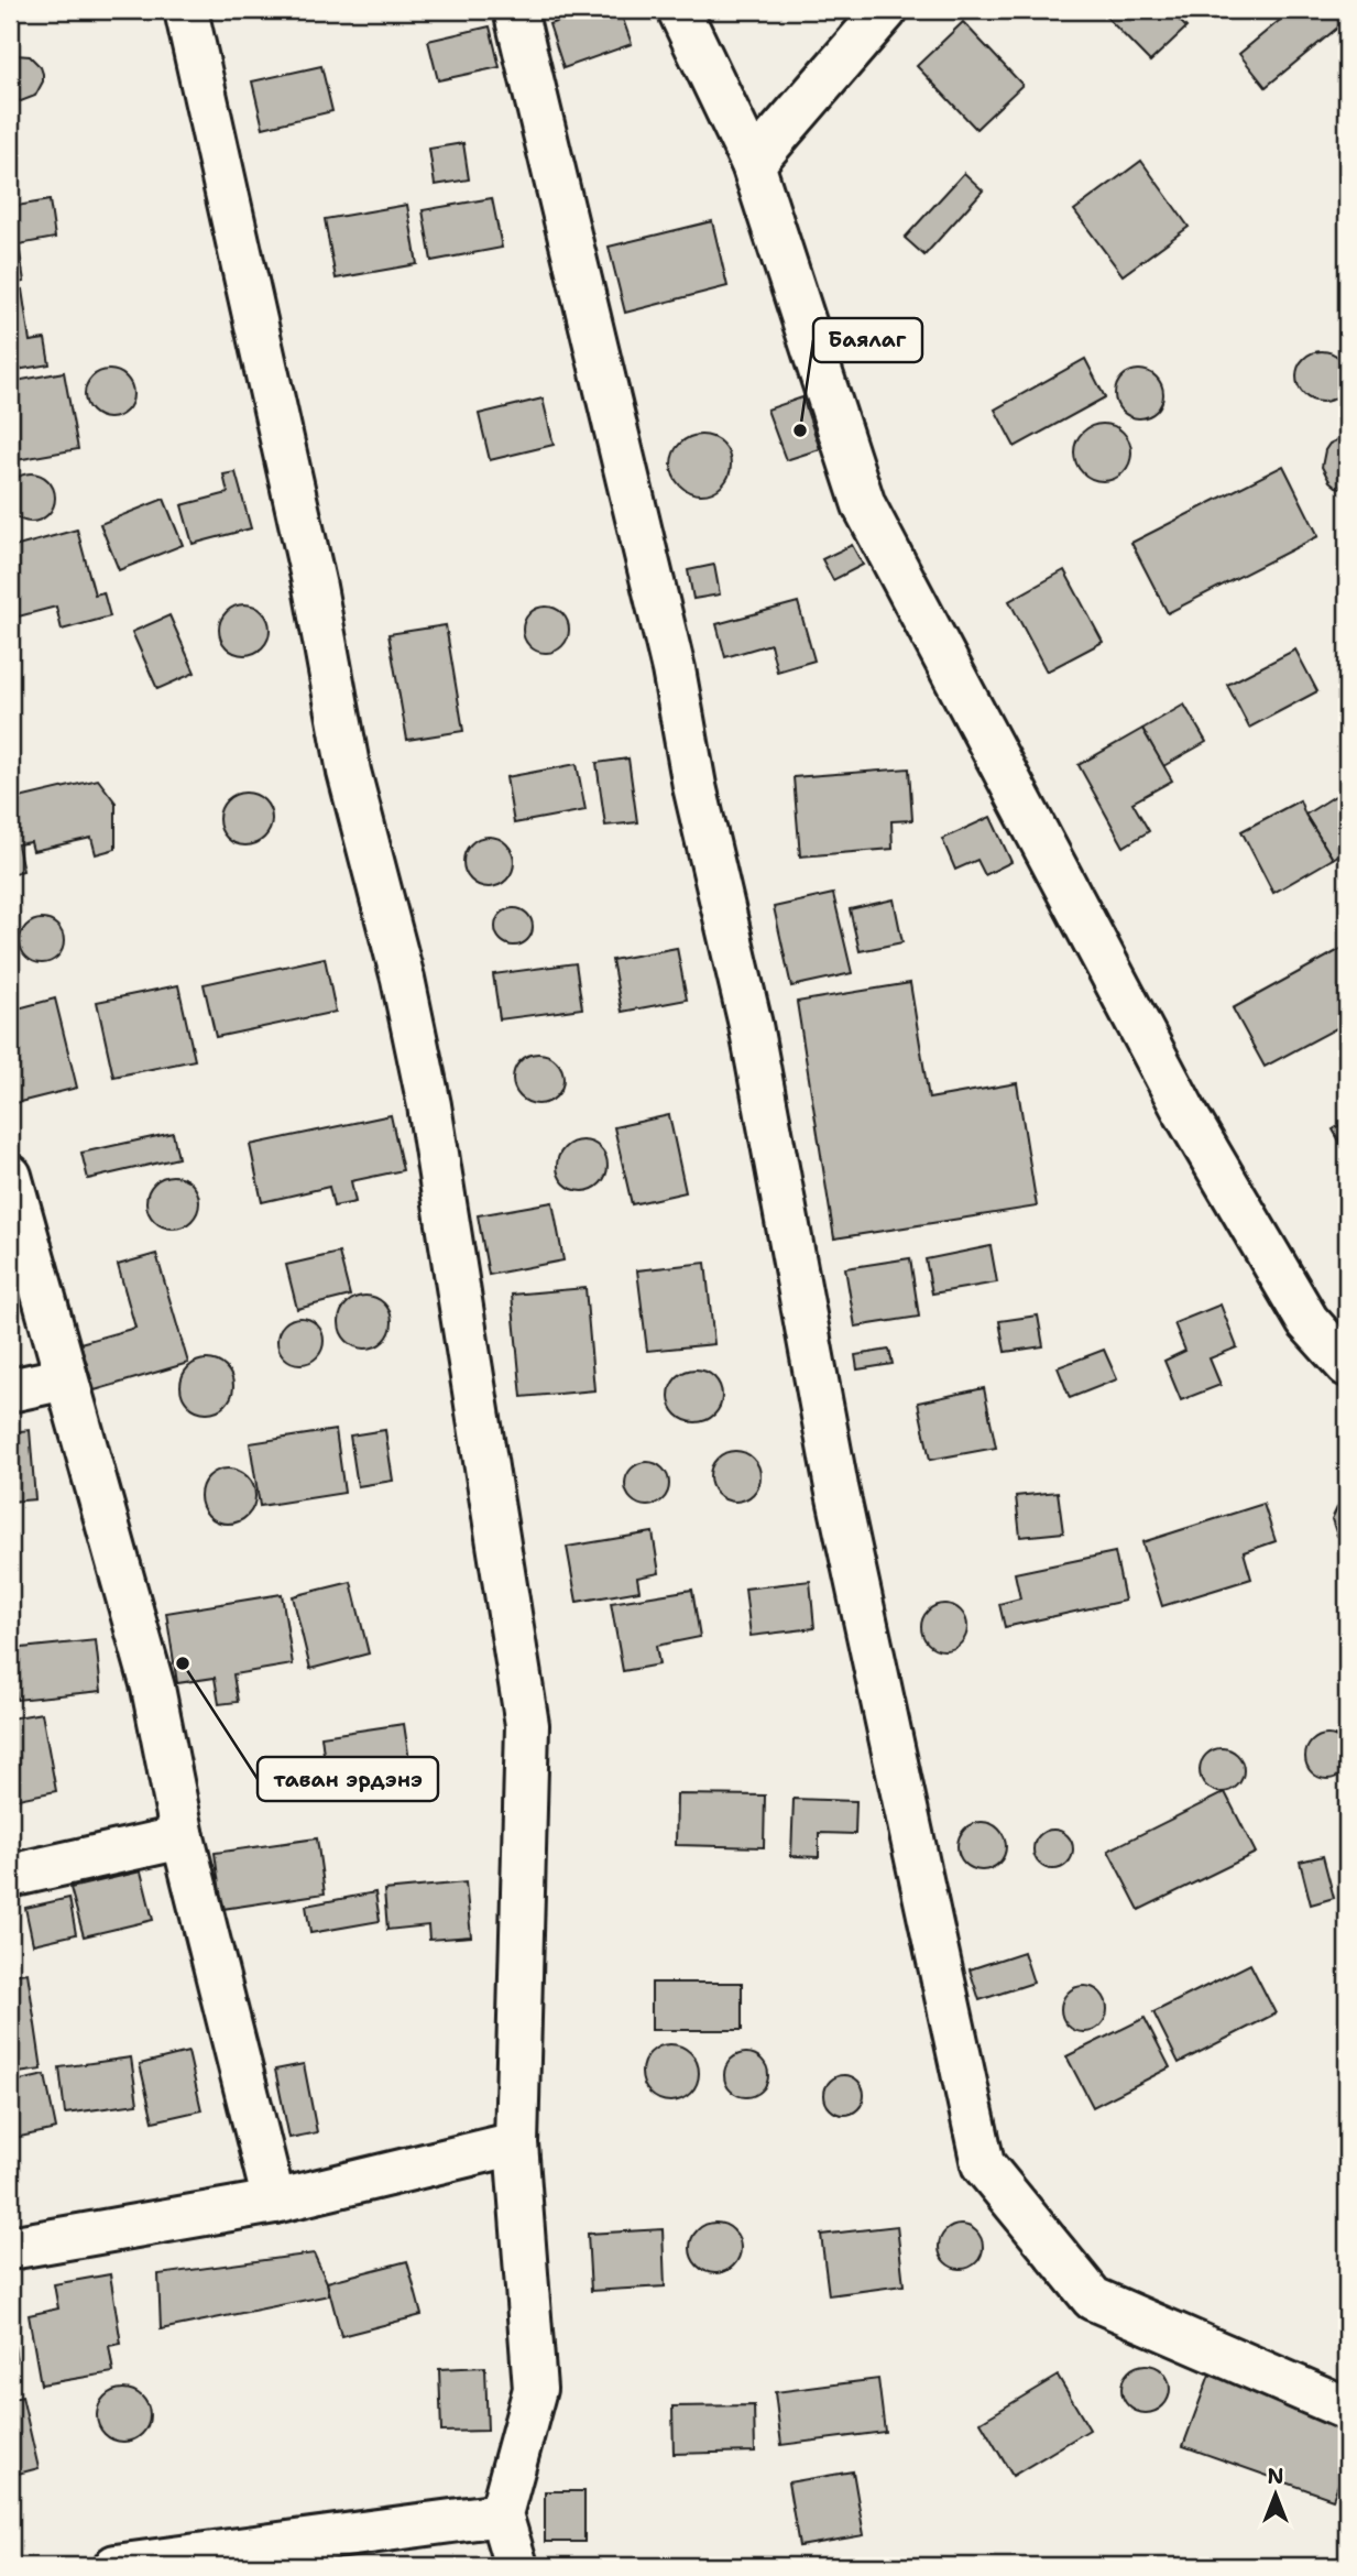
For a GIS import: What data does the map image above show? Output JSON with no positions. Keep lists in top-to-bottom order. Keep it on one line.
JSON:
{"places":["Баялаг","таван эрдэнэ"],"north":"top"}
